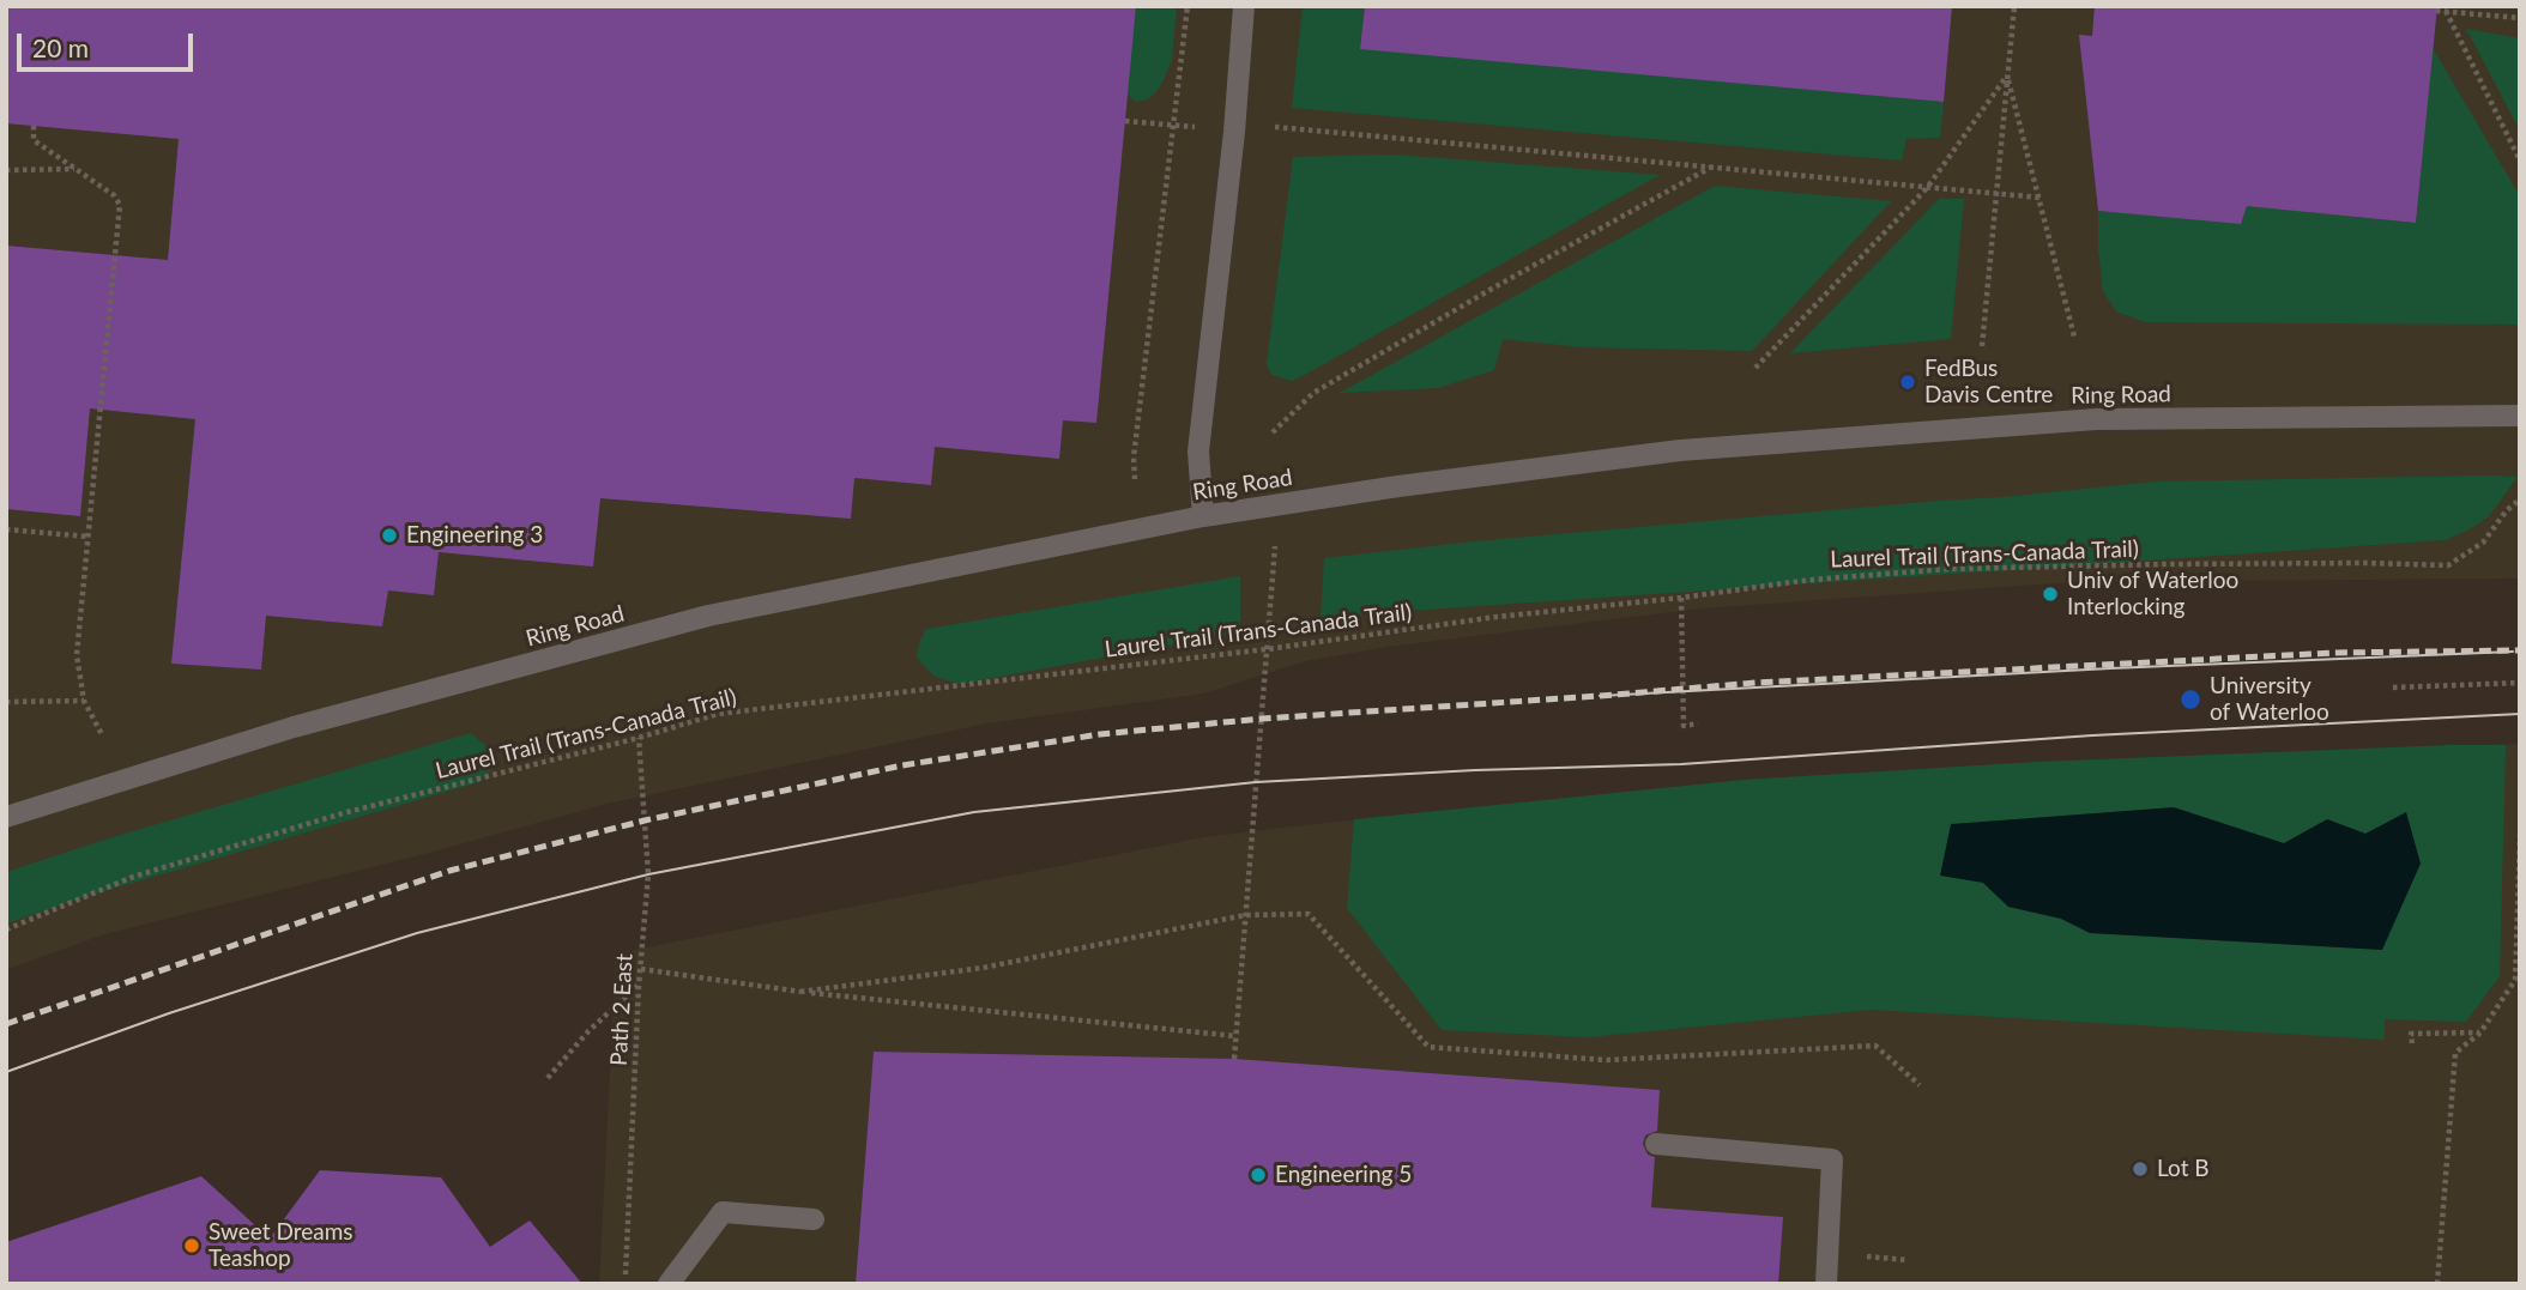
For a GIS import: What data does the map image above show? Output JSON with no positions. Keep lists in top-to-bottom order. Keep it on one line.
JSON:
{"streets":{"street":["Ring Road"],"path":["Laurel Trail (Trans-Canada Trail)","Path 2 East"]},"crossings":[["Laurel Trail (Trans-Canada Trail)","Path 2 East"]],"places":["FedBus Davis Centre","Engineering 3","Univ of Waterloo Interlocking","University of Waterloo","Lot B","Engineering 5","Sweet Dreams Teashop"],"scale_bar":"20 m"}
